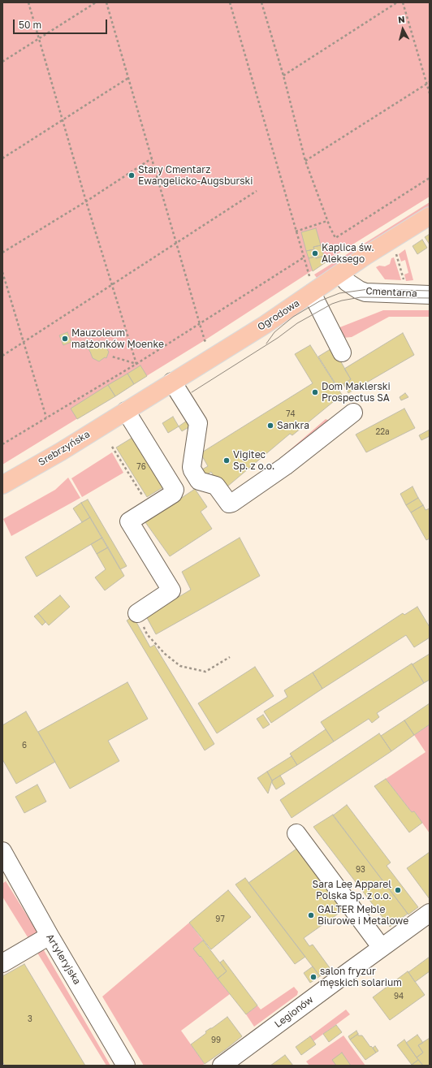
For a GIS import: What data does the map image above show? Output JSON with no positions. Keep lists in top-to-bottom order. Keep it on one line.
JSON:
{"streets":{"main road":["Ogrodowa","Srebrzyńska"],"street":["Cmentarna","Artyleryjska","Legionów"]},"crossings":[["Cmentarna","Ogrodowa"],["Ogrodowa","Srebrzyńska"]],"places":["Stary Cmentarz Ewangelicko-Augsburski","Kaplica św. Aleksego","Mauzoleum małżonków Moenke","Dom Maklerski Prospectus SA","Sankra","Vigitec Sp. z o.o.","Sara Lee Apparel Polska Sp. z o.o.","GALTER Meble Biurowe i Metalowe","salon fryzur męskich solarium"],"house_numbers":["74","22a","76","6","93","97","94","3","99"],"scale_bar":"50 m","north":"top"}
